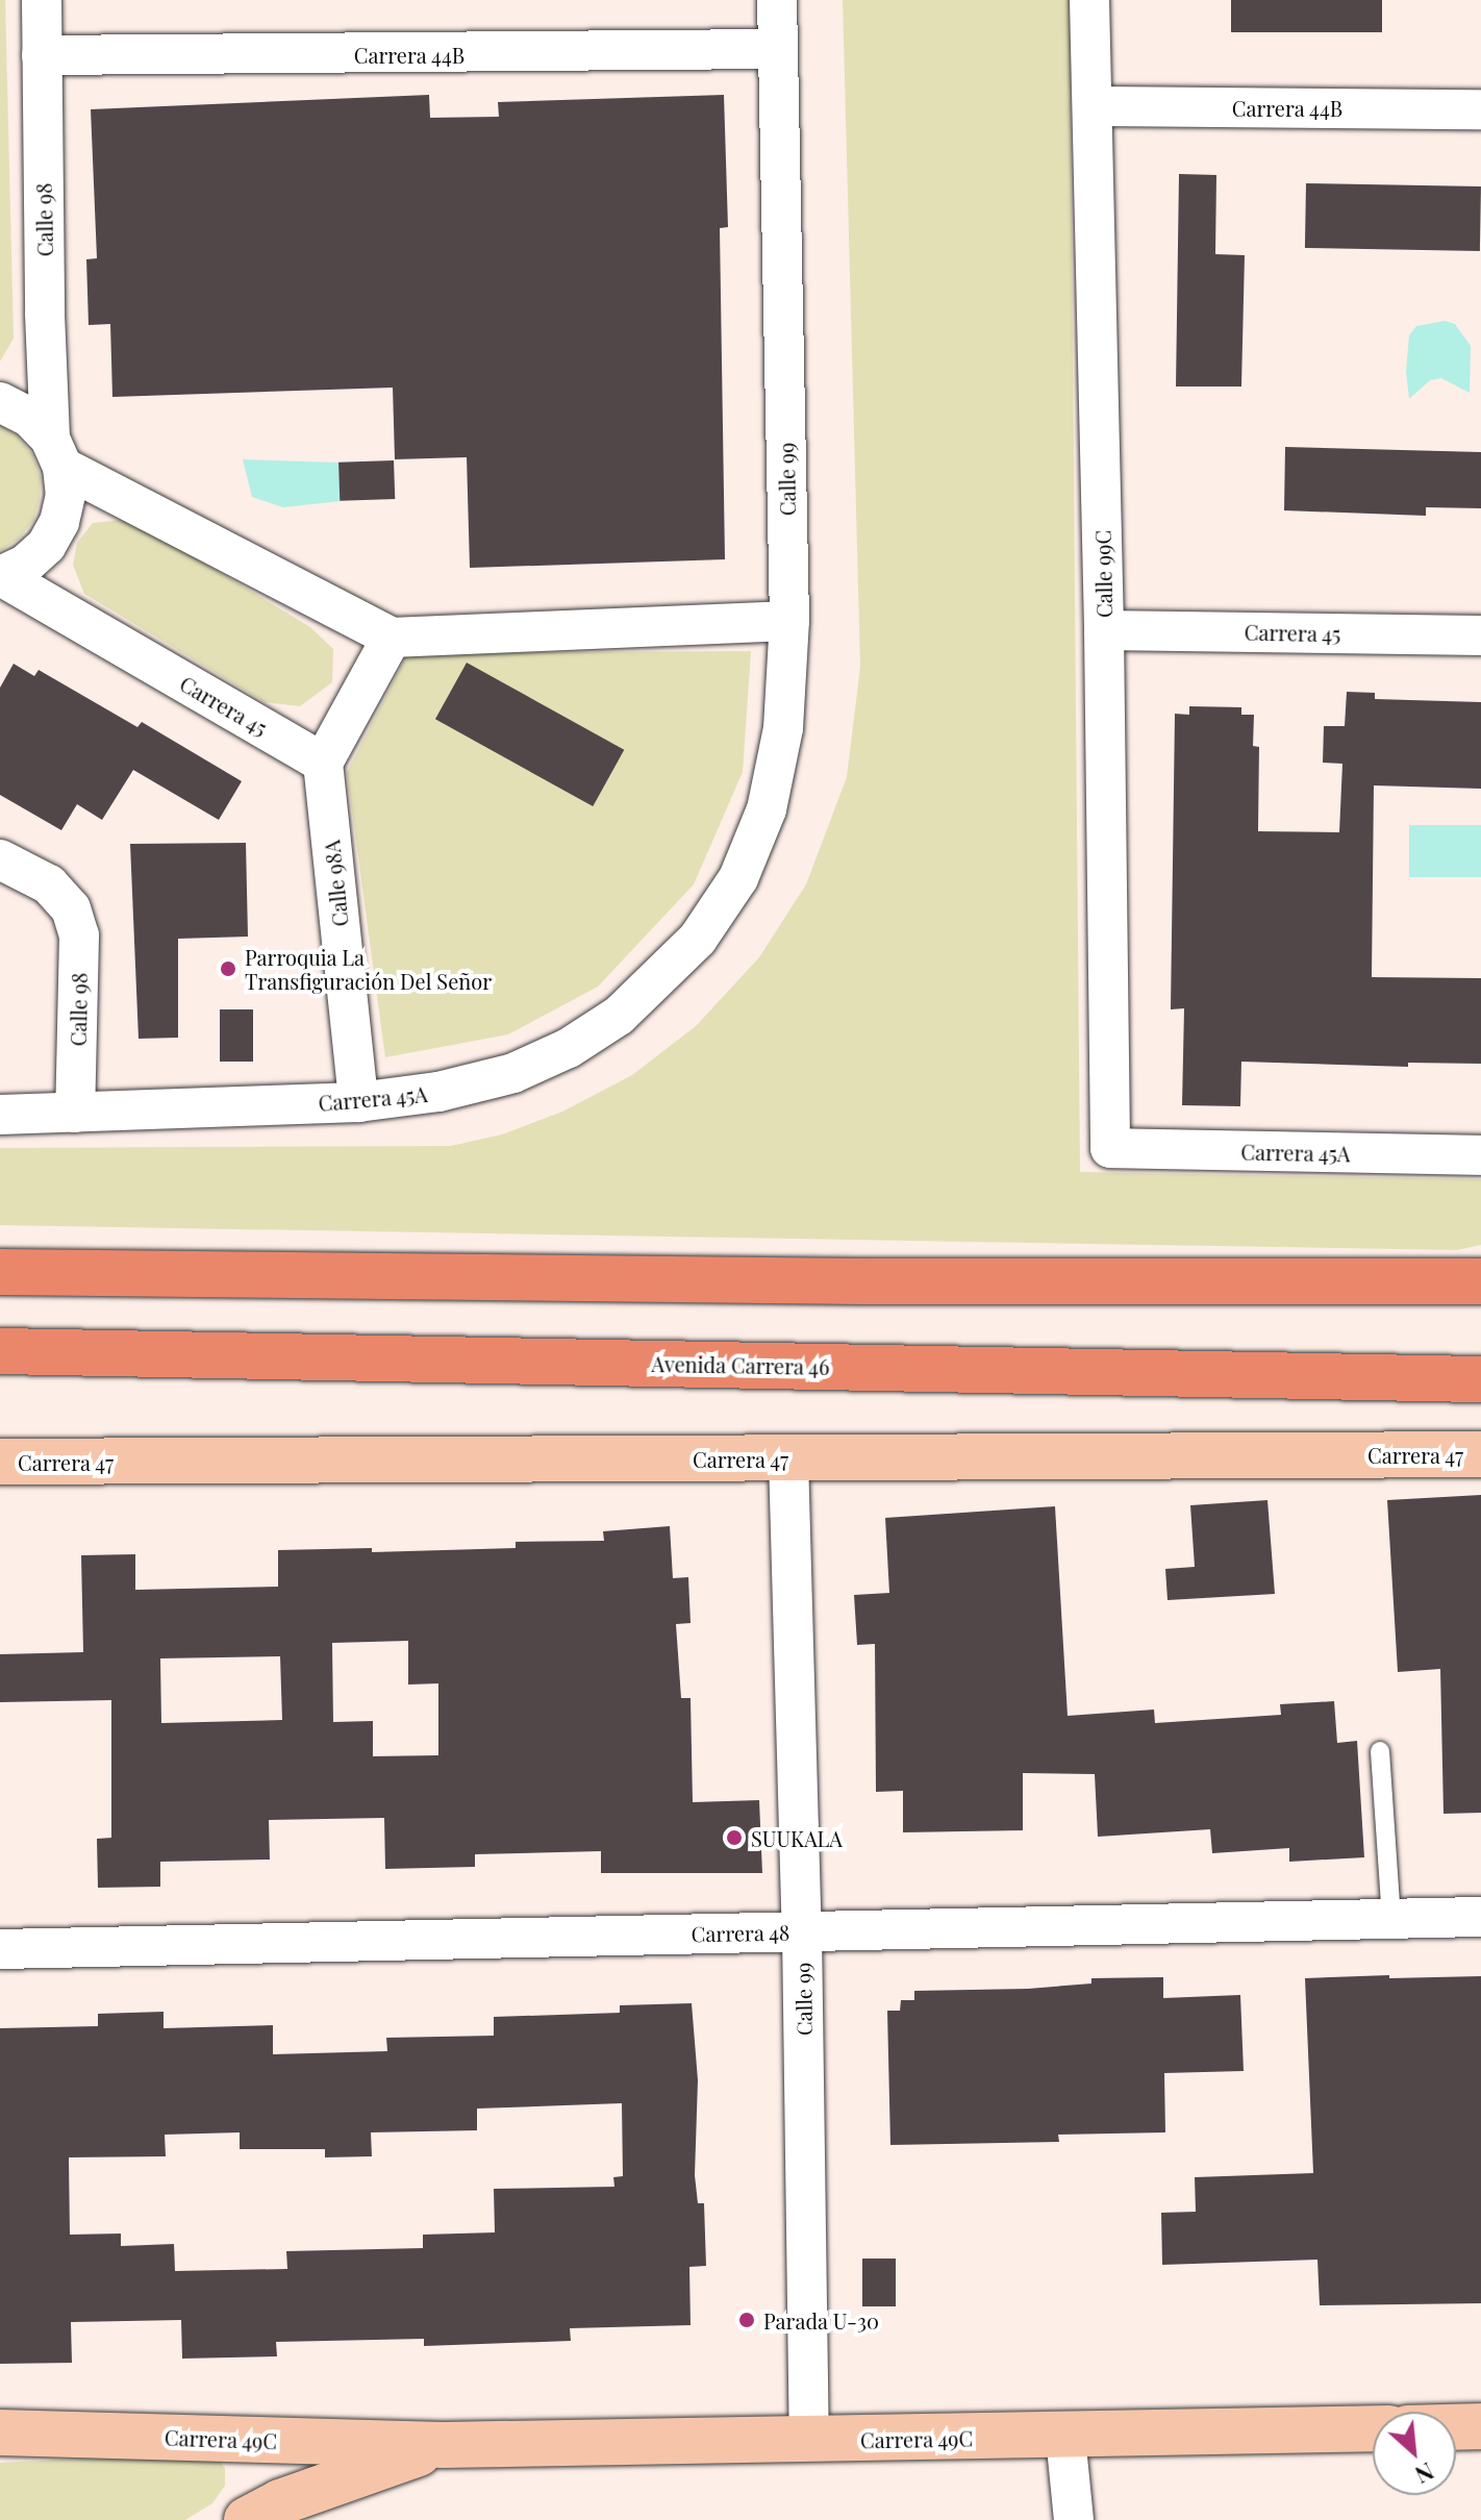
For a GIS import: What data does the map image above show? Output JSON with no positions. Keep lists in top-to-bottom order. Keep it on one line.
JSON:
{"streets":{"main road":["Avenida Carrera 46"],"street":["Carrera 44B","Calle 98","Calle 99","Calle 99C","Carrera 45","Calle 98A","Carrera 45A","Carrera 47","Carrera 48","Carrera 49C"]},"crossings":[["Carrera 44B","Calle 98"],["Carrera 44B","Calle 99"],["Carrera 44B","Calle 99C"],["Calle 98","Carrera 45"],["Calle 98","Carrera 45A"],["Calle 99","Carrera 45A"],["Calle 99","Carrera 47"],["Calle 99","Carrera 48"],["Calle 99","Carrera 49C"],["Calle 99C","Carrera 45"],["Calle 99C","Carrera 45A"],["Carrera 45","Calle 98A"],["Calle 98A","Carrera 45A"]],"places":["Parroquia La Transfiguración Del Señor","SUUKALA","Parada U-30"],"north":"bottom right"}
